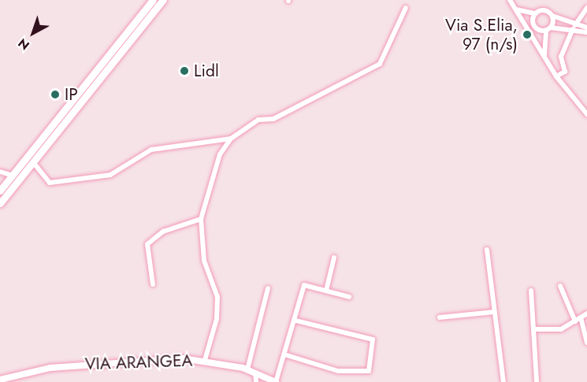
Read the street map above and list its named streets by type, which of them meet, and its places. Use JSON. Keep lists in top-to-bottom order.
{
  "streets": {
    "street": ["VIA ARANGEA"]
  },
  "places": ["Via S.Elia, 97 (n/s)", "Lidl", "IP"],
  "north": "bottom left"
}
